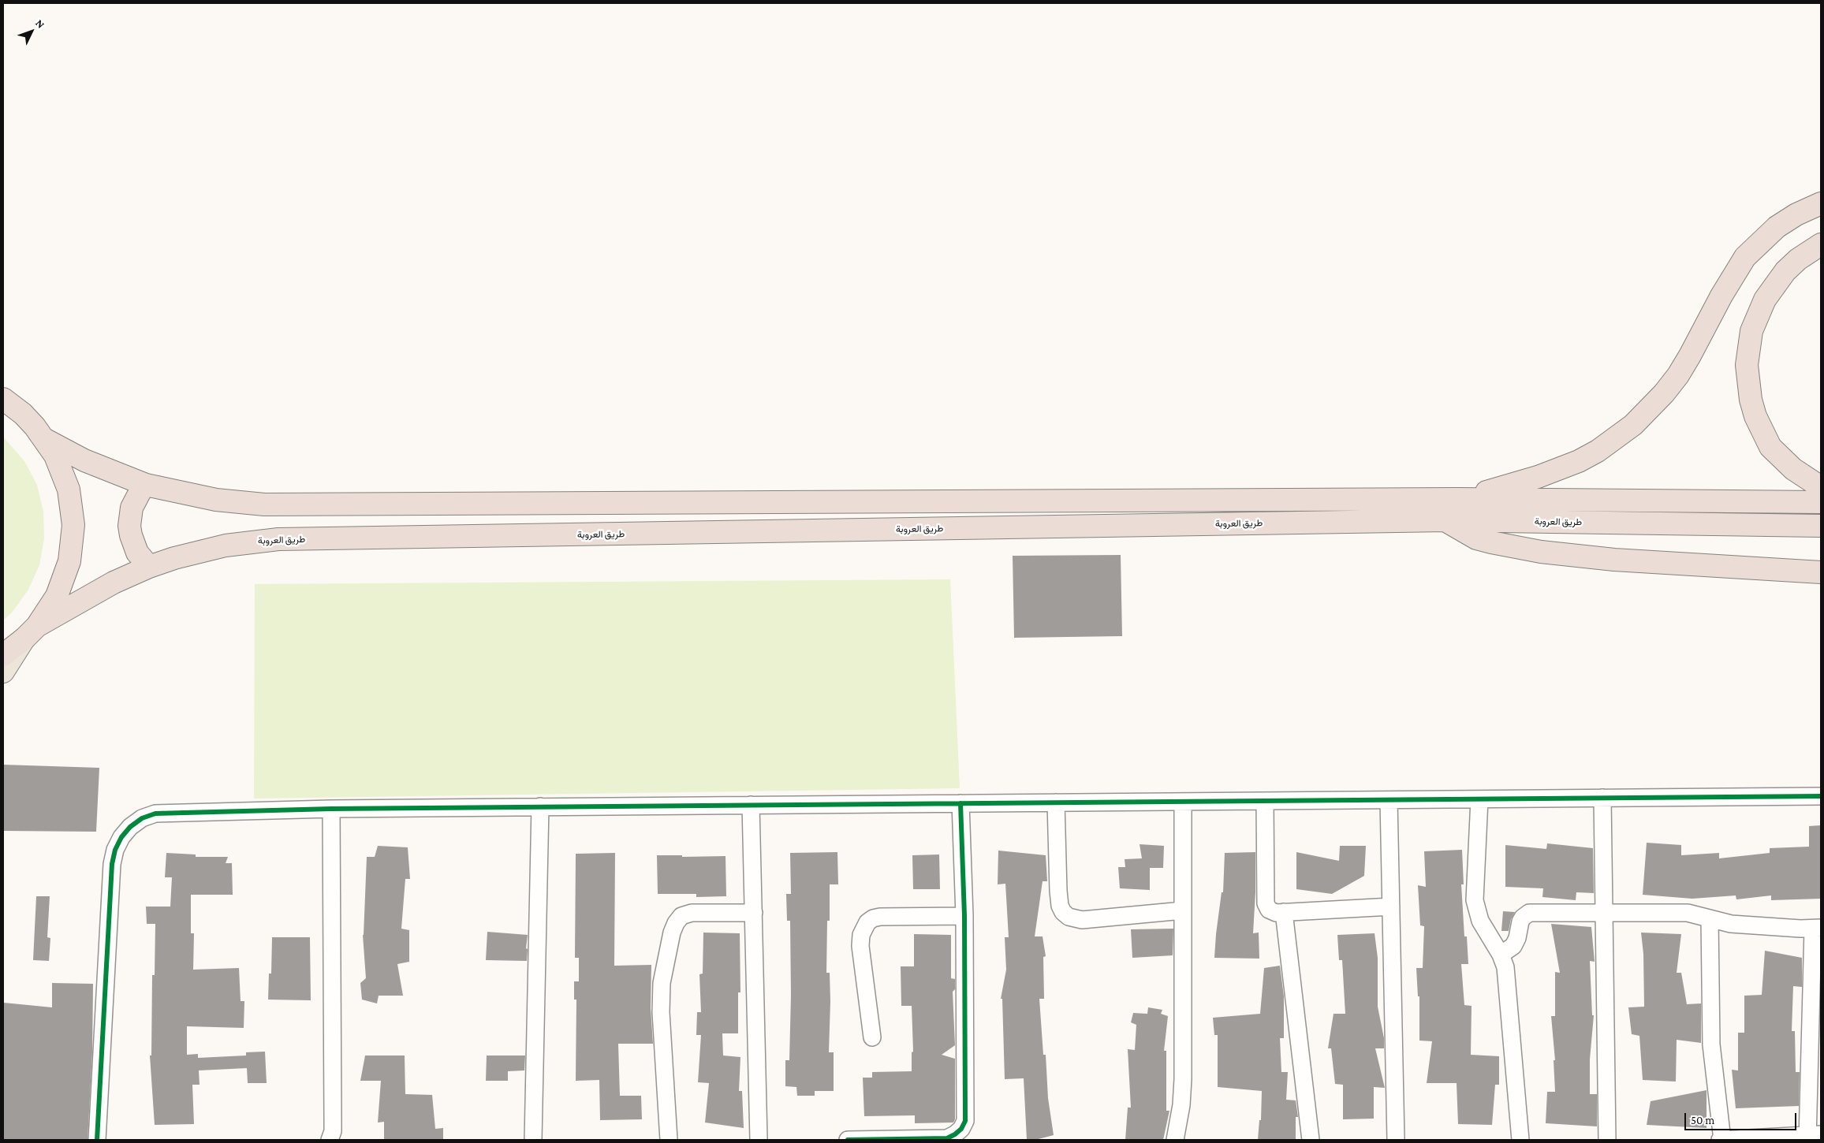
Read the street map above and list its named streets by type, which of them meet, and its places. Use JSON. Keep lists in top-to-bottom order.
{
  "streets": {
    "highway": ["طريق العروبة"]
  },
  "scale_bar": "50 m",
  "north": "top right"
}
